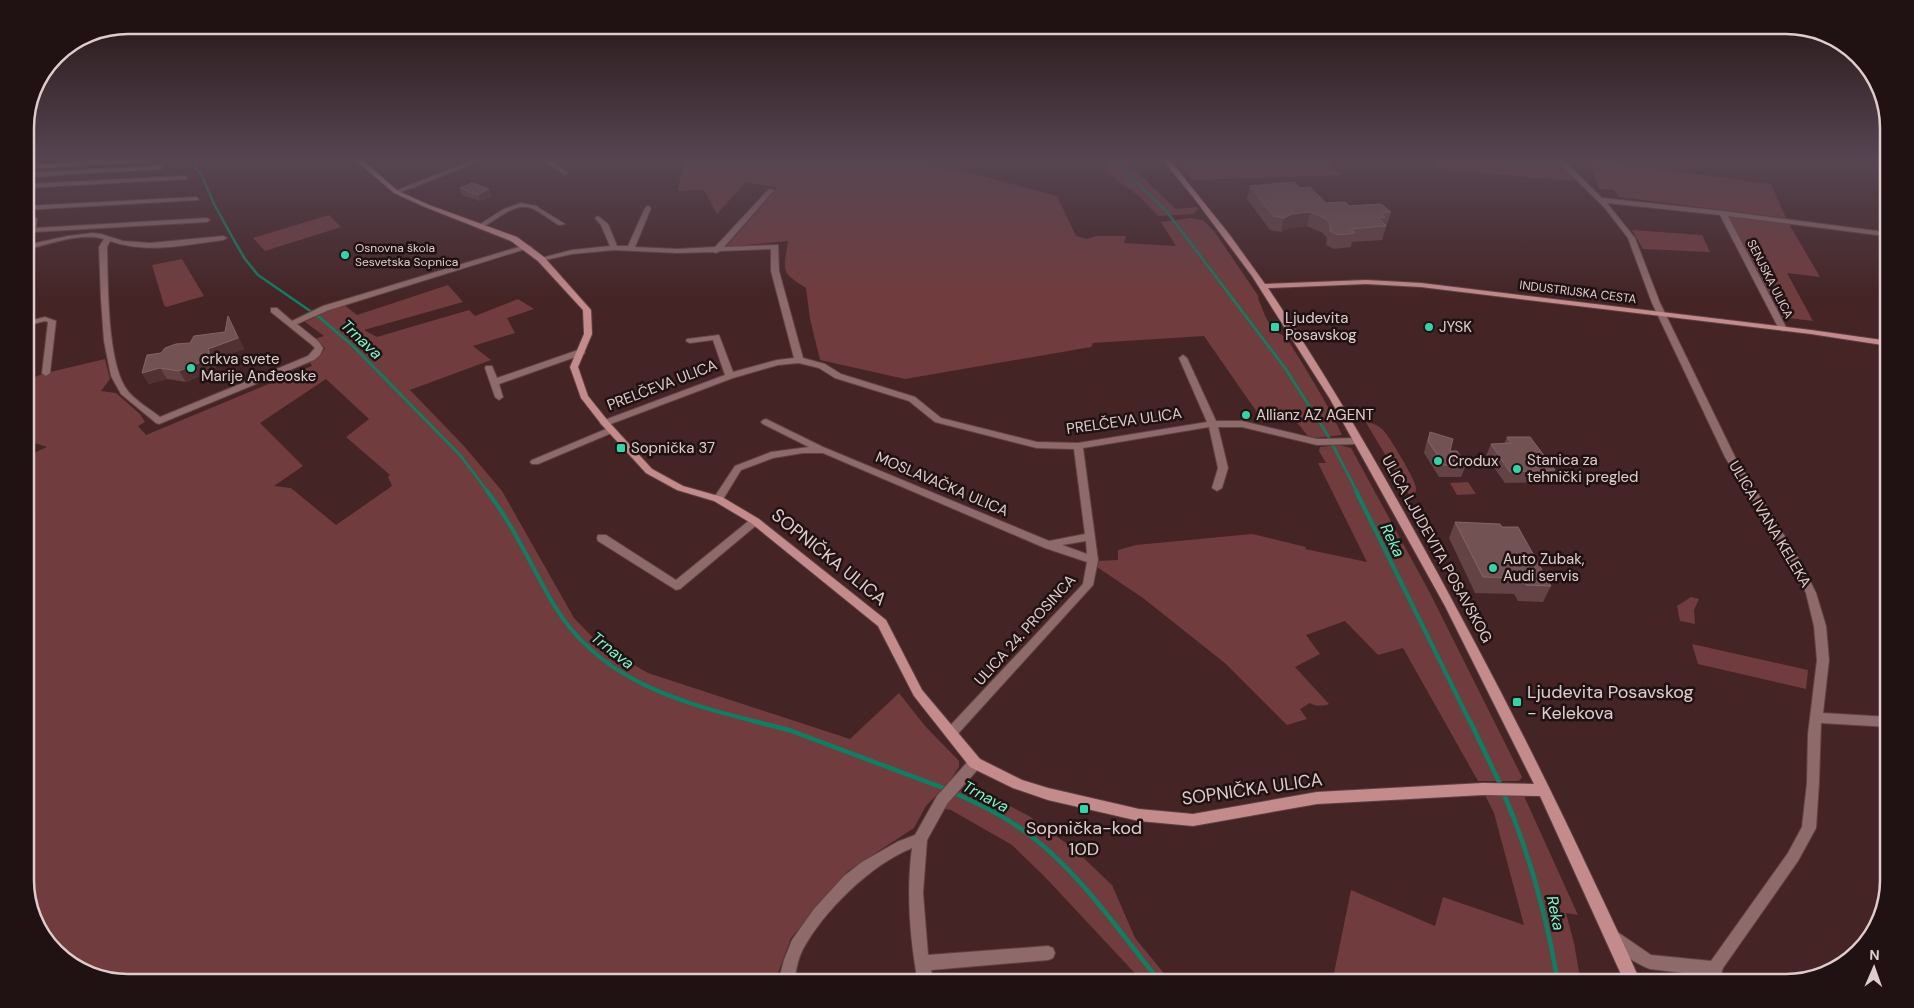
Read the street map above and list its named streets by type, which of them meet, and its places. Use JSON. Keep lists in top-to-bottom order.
{
  "streets": {
    "street": [
      "SENJSKA ULICA",
      "INDUSTRIJSKA CESTA",
      "PRELČEVA ULICA",
      "MOSLAVAČKA ULICA",
      "ULICA IVANA KELEKA",
      "ULICA LJUDEVITA POSAVSKOG",
      "SOPNIČKA ULICA",
      "ULICA 24. PROSINCA"
    ]
  },
  "crossings": [
    ["SENJSKA ULICA", "INDUSTRIJSKA CESTA"],
    ["INDUSTRIJSKA CESTA", "ULICA IVANA KELEKA"],
    ["INDUSTRIJSKA CESTA", "ULICA LJUDEVITA POSAVSKOG"],
    ["PRELČEVA ULICA", "ULICA LJUDEVITA POSAVSKOG"],
    ["PRELČEVA ULICA", "SOPNIČKA ULICA"],
    ["PRELČEVA ULICA", "ULICA 24. PROSINCA"],
    ["MOSLAVAČKA ULICA", "SOPNIČKA ULICA"],
    ["MOSLAVAČKA ULICA", "ULICA 24. PROSINCA"],
    ["ULICA LJUDEVITA POSAVSKOG", "SOPNIČKA ULICA"],
    ["SOPNIČKA ULICA", "ULICA 24. PROSINCA"]
  ],
  "water": ["Trnava", "Reka"],
  "places": {
    "other": [
      "Osnovna škola Sesvetska Sopnica",
      "JYSK",
      "crkva svete Marije Anđeoske",
      "Allianz AZ AGENT",
      "Crodux",
      "Stanica za tehnički pregled",
      "Auto Zubak, Audi servis"
    ],
    "transit": [
      "Ljudevita Posavskog",
      "Sopnička 37",
      "Ljudevita Posavskog - Kelekova",
      "Sopnička-kod 10D"
    ]
  },
  "north": "top"
}
